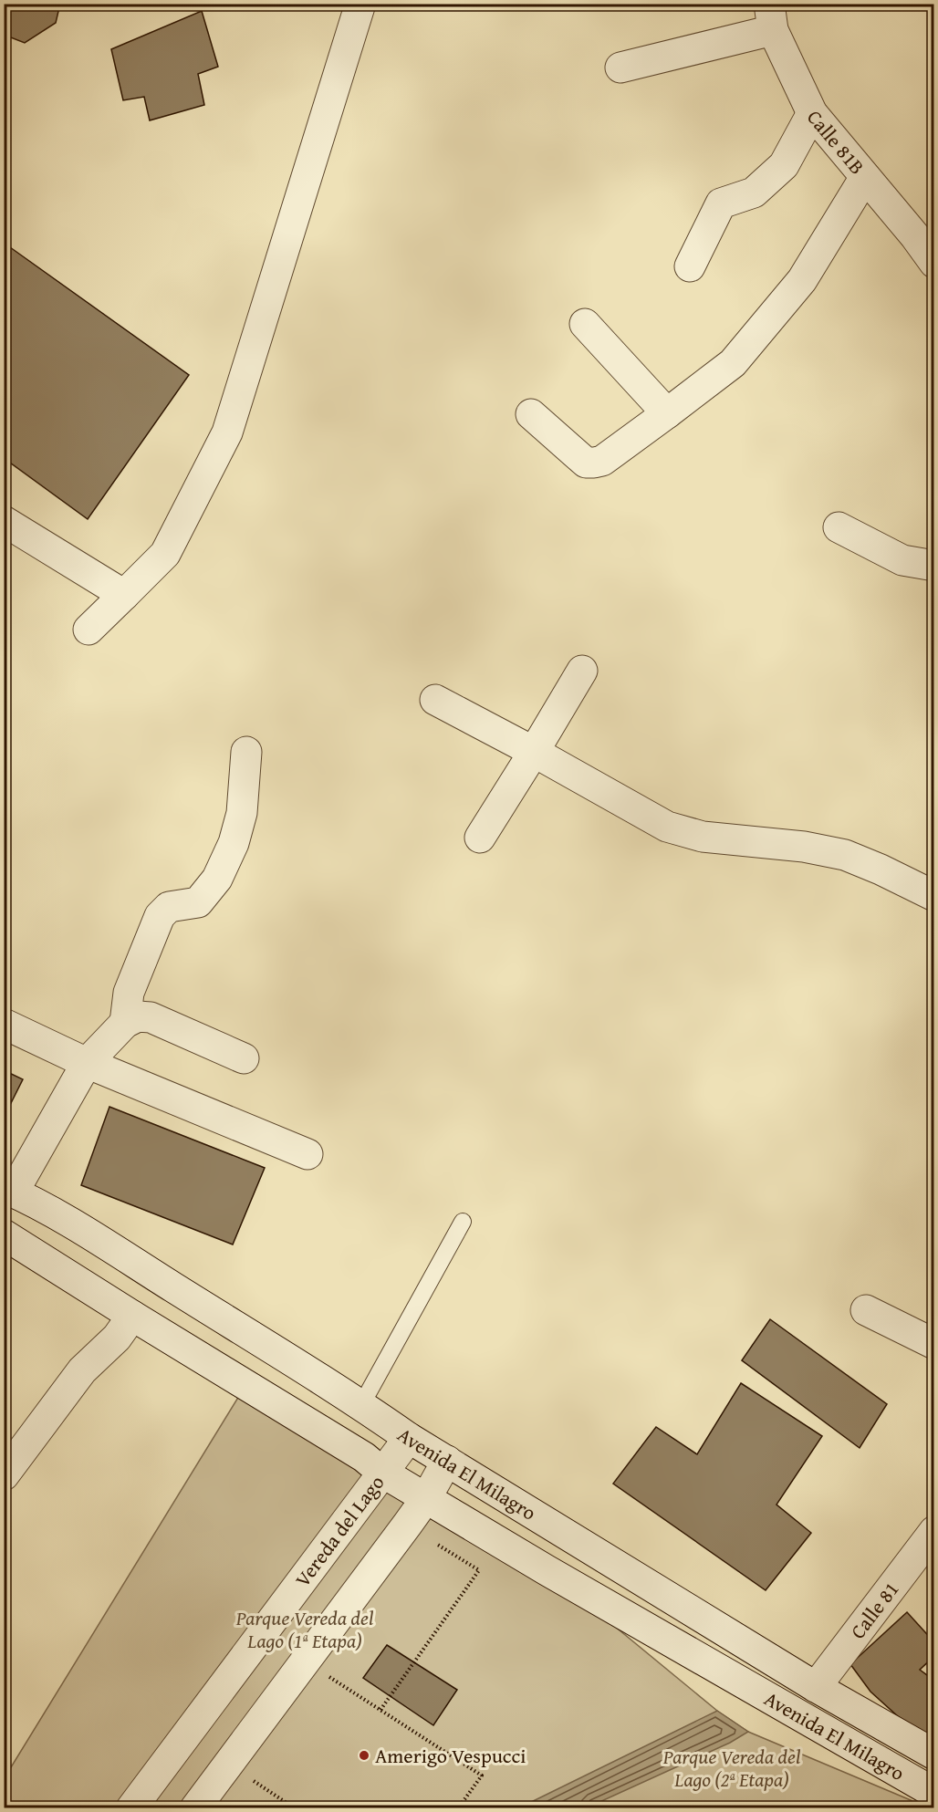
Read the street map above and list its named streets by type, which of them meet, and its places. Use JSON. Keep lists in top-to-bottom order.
{
  "streets": {
    "street": [
      "Calle 81B",
      "Avenida El Milagro",
      "Vereda del Lago",
      "Calle 81"
    ]
  },
  "crossings": [
    ["Avenida El Milagro", "Vereda del Lago"],
    ["Avenida El Milagro", "Calle 81"]
  ],
  "parks": ["Parque Vereda del Lago (1ª Etapa)", "Parque Vereda del Lago (2ª Etapa)"],
  "places": ["Amerigo Vespucci"]
}
